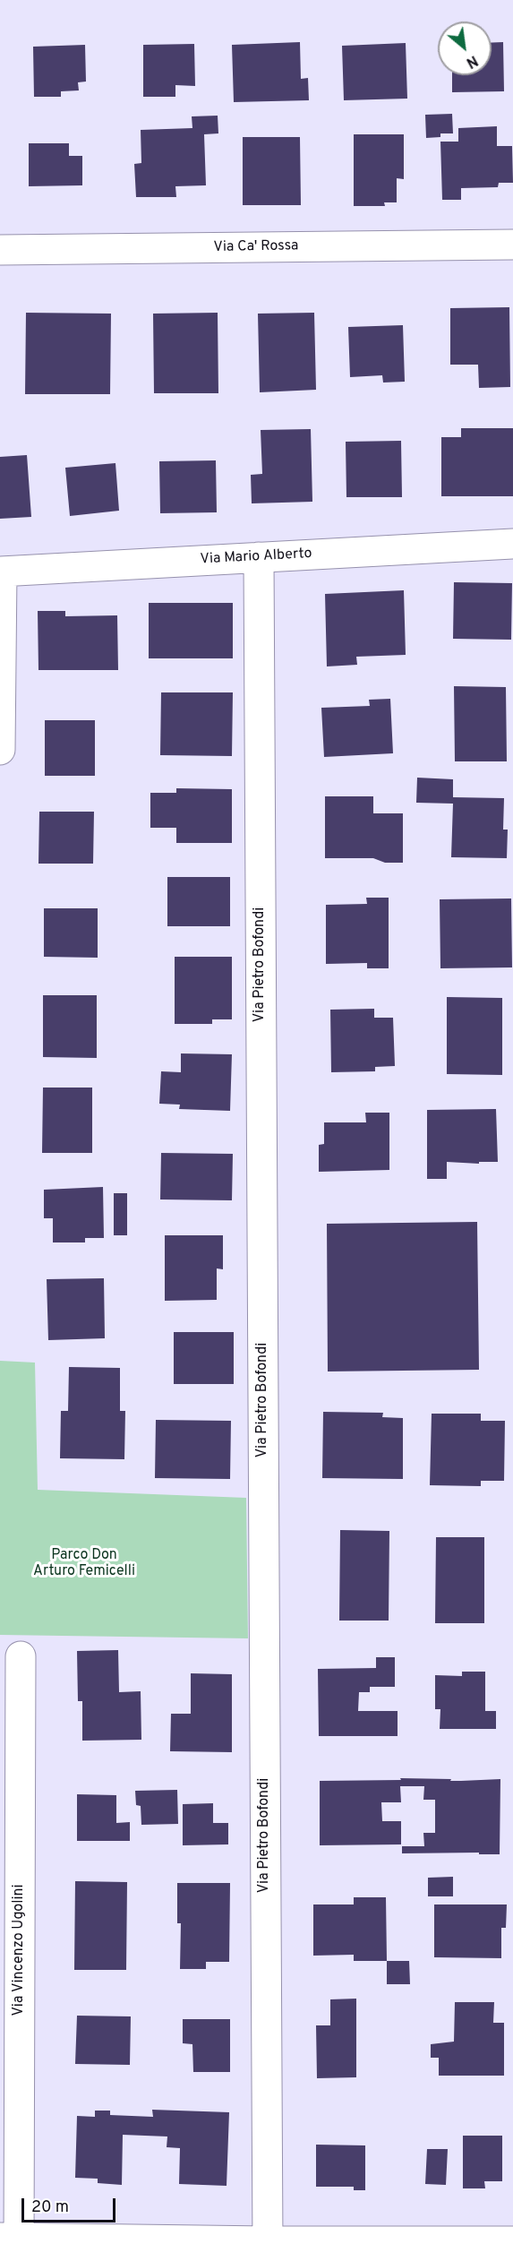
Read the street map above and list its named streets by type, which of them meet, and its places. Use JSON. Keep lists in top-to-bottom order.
{
  "streets": {
    "street": [
      "Via Ca' Rossa",
      "Via Mario Alberto",
      "Via Pietro Bofondi",
      "Via Vincenzo Ugolini"
    ]
  },
  "crossings": [
    ["Via Mario Alberto", "Via Pietro Bofondi"]
  ],
  "parks": ["Parco Don Arturo Femicelli"],
  "scale_bar": "20 m",
  "north": "bottom right"
}
